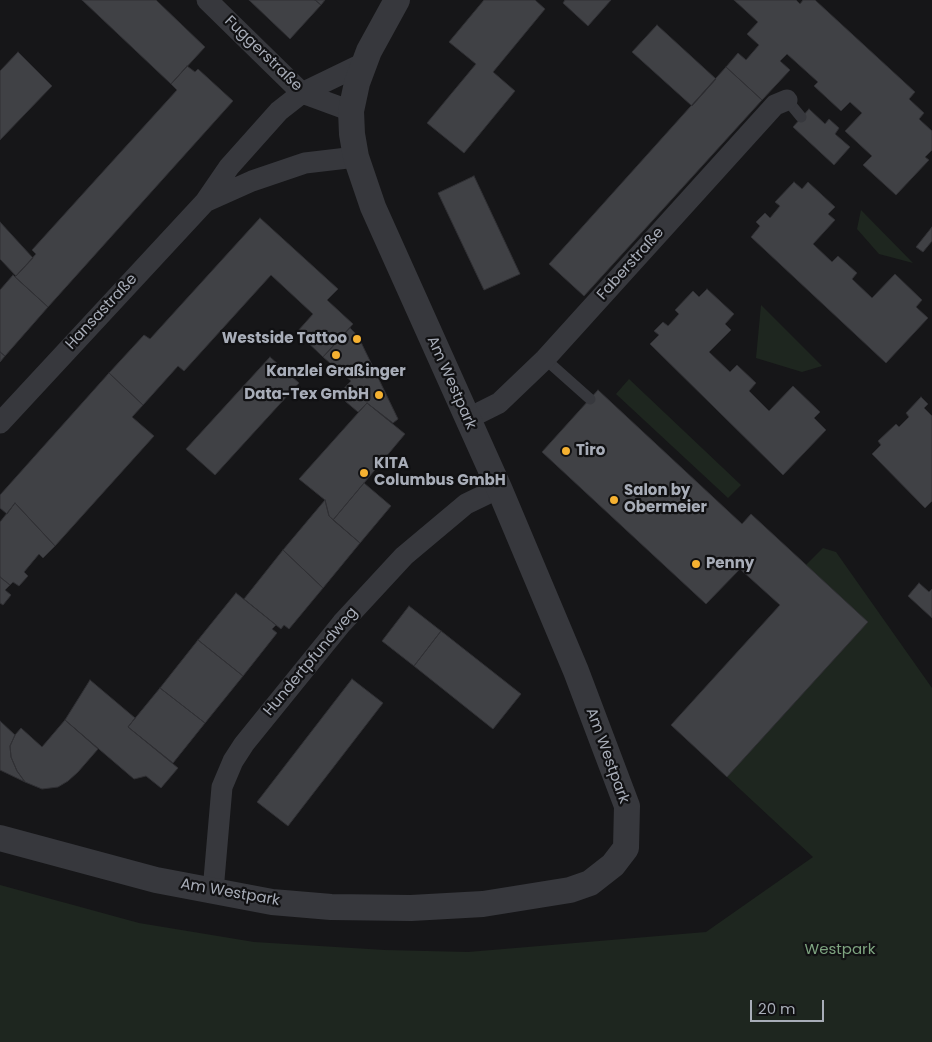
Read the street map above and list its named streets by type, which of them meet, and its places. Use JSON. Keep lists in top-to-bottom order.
{
  "streets": {
    "street": [
      "Fuggerstraße",
      "Faberstraße",
      "Hansastraße",
      "Am Westpark",
      "Hundertpfundweg"
    ]
  },
  "crossings": [
    ["Fuggerstraße", "Hansastraße"],
    ["Fuggerstraße", "Am Westpark"],
    ["Faberstraße", "Am Westpark"],
    ["Hansastraße", "Am Westpark"],
    ["Am Westpark", "Hundertpfundweg"]
  ],
  "parks": ["Westpark"],
  "places": [
    "Westside Tattoo",
    "Kanzlei Graßinger",
    "Data-Tex GmbH",
    "Tiro",
    "KITA Columbus GmbH",
    "Salon by Obermeier",
    "Penny"
  ],
  "scale_bar": "20 m"
}
